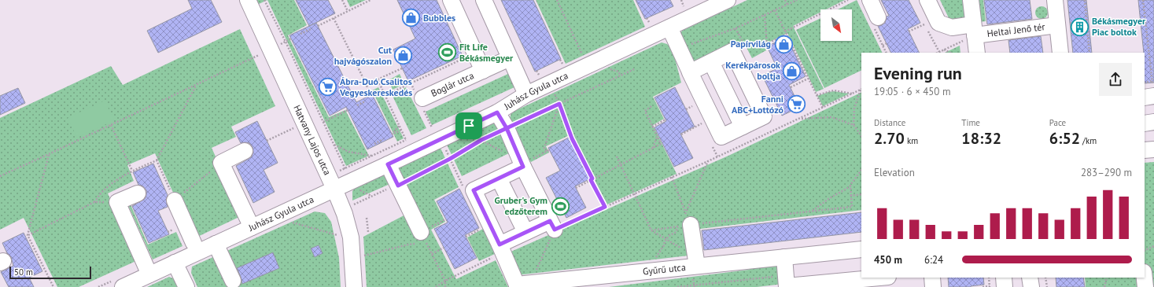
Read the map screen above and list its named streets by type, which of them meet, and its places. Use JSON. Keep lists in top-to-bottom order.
{
  "streets": {
    "street": [
      "Heltai Jenő tér",
      "Boglár utca",
      "Juhász Gyula utca",
      "Hatvany Lajos utca",
      "Gyűrű utca"
    ]
  },
  "crossings": [
    ["Juhász Gyula utca", "Hatvany Lajos utca"]
  ],
  "places": {
    "shop": [
      "Bubbles",
      "Papírvilág",
      "Cut hajvágószalon",
      "Kerékpárosok boltja"
    ],
    "building": ["Békásmegyer Piac boltok"],
    "sports": ["Fit Life Békásmegyer", "Gruber's Gym edzőterem"],
    "supermarket": ["Ábra-Duó Csalitos Vegyeskereskedés", "Fanni ABC+Lottózó"]
  },
  "scale_bar": "50 m",
  "north": "bottom right",
  "page": {
    "heading": ["Evening run", "19:05 · 6 × 450 m"],
    "stats": [
      ["Distance", "2.70 km"],
      ["Time", "18:32"],
      ["Pace", "6:52 /km"]
    ],
    "chart": ["Elevation", "283–290 m"],
    "list": [
      {
        "name": "450 m",
        "note": "6:24"
      }
    ],
    "scale": "50 m"
  }
}
